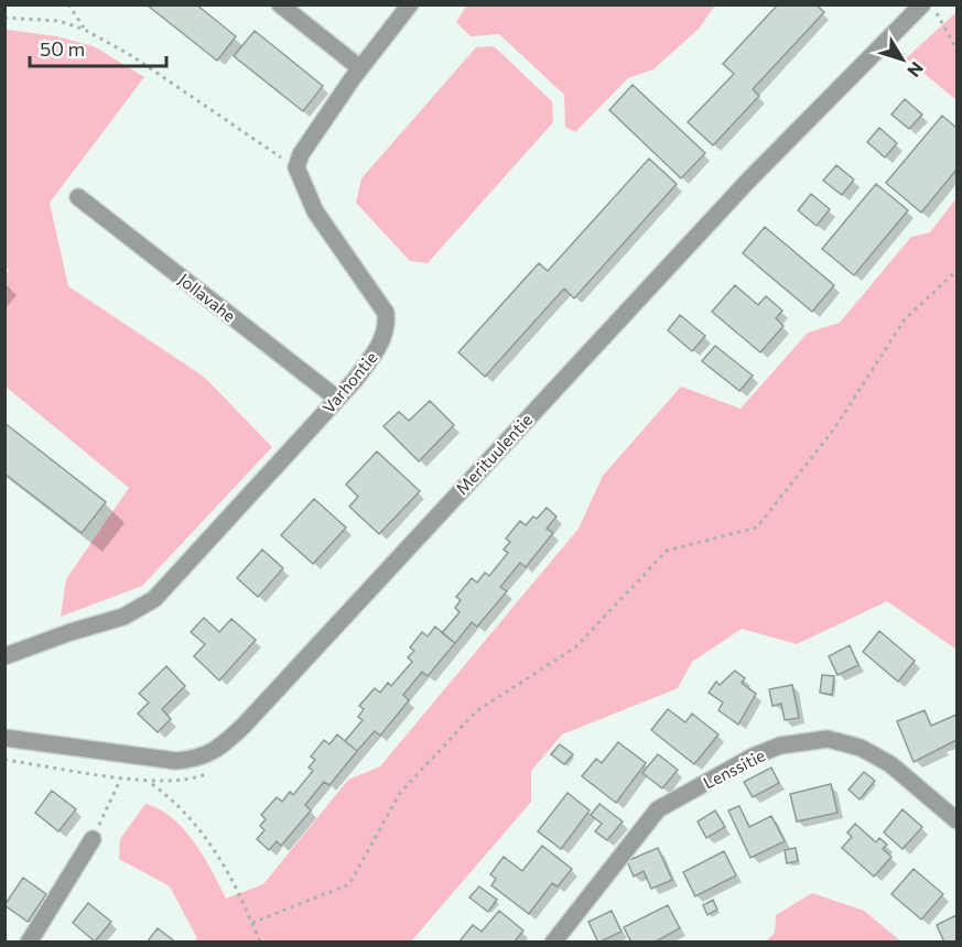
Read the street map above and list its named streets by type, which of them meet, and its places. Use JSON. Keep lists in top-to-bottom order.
{
  "streets": {
    "street": [
      "Jollavahe",
      "Varhontie",
      "Merituulentie",
      "Lenssitie"
    ]
  },
  "crossings": [
    ["Jollavahe", "Varhontie"]
  ],
  "scale_bar": "50 m",
  "north": "bottom right"
}
